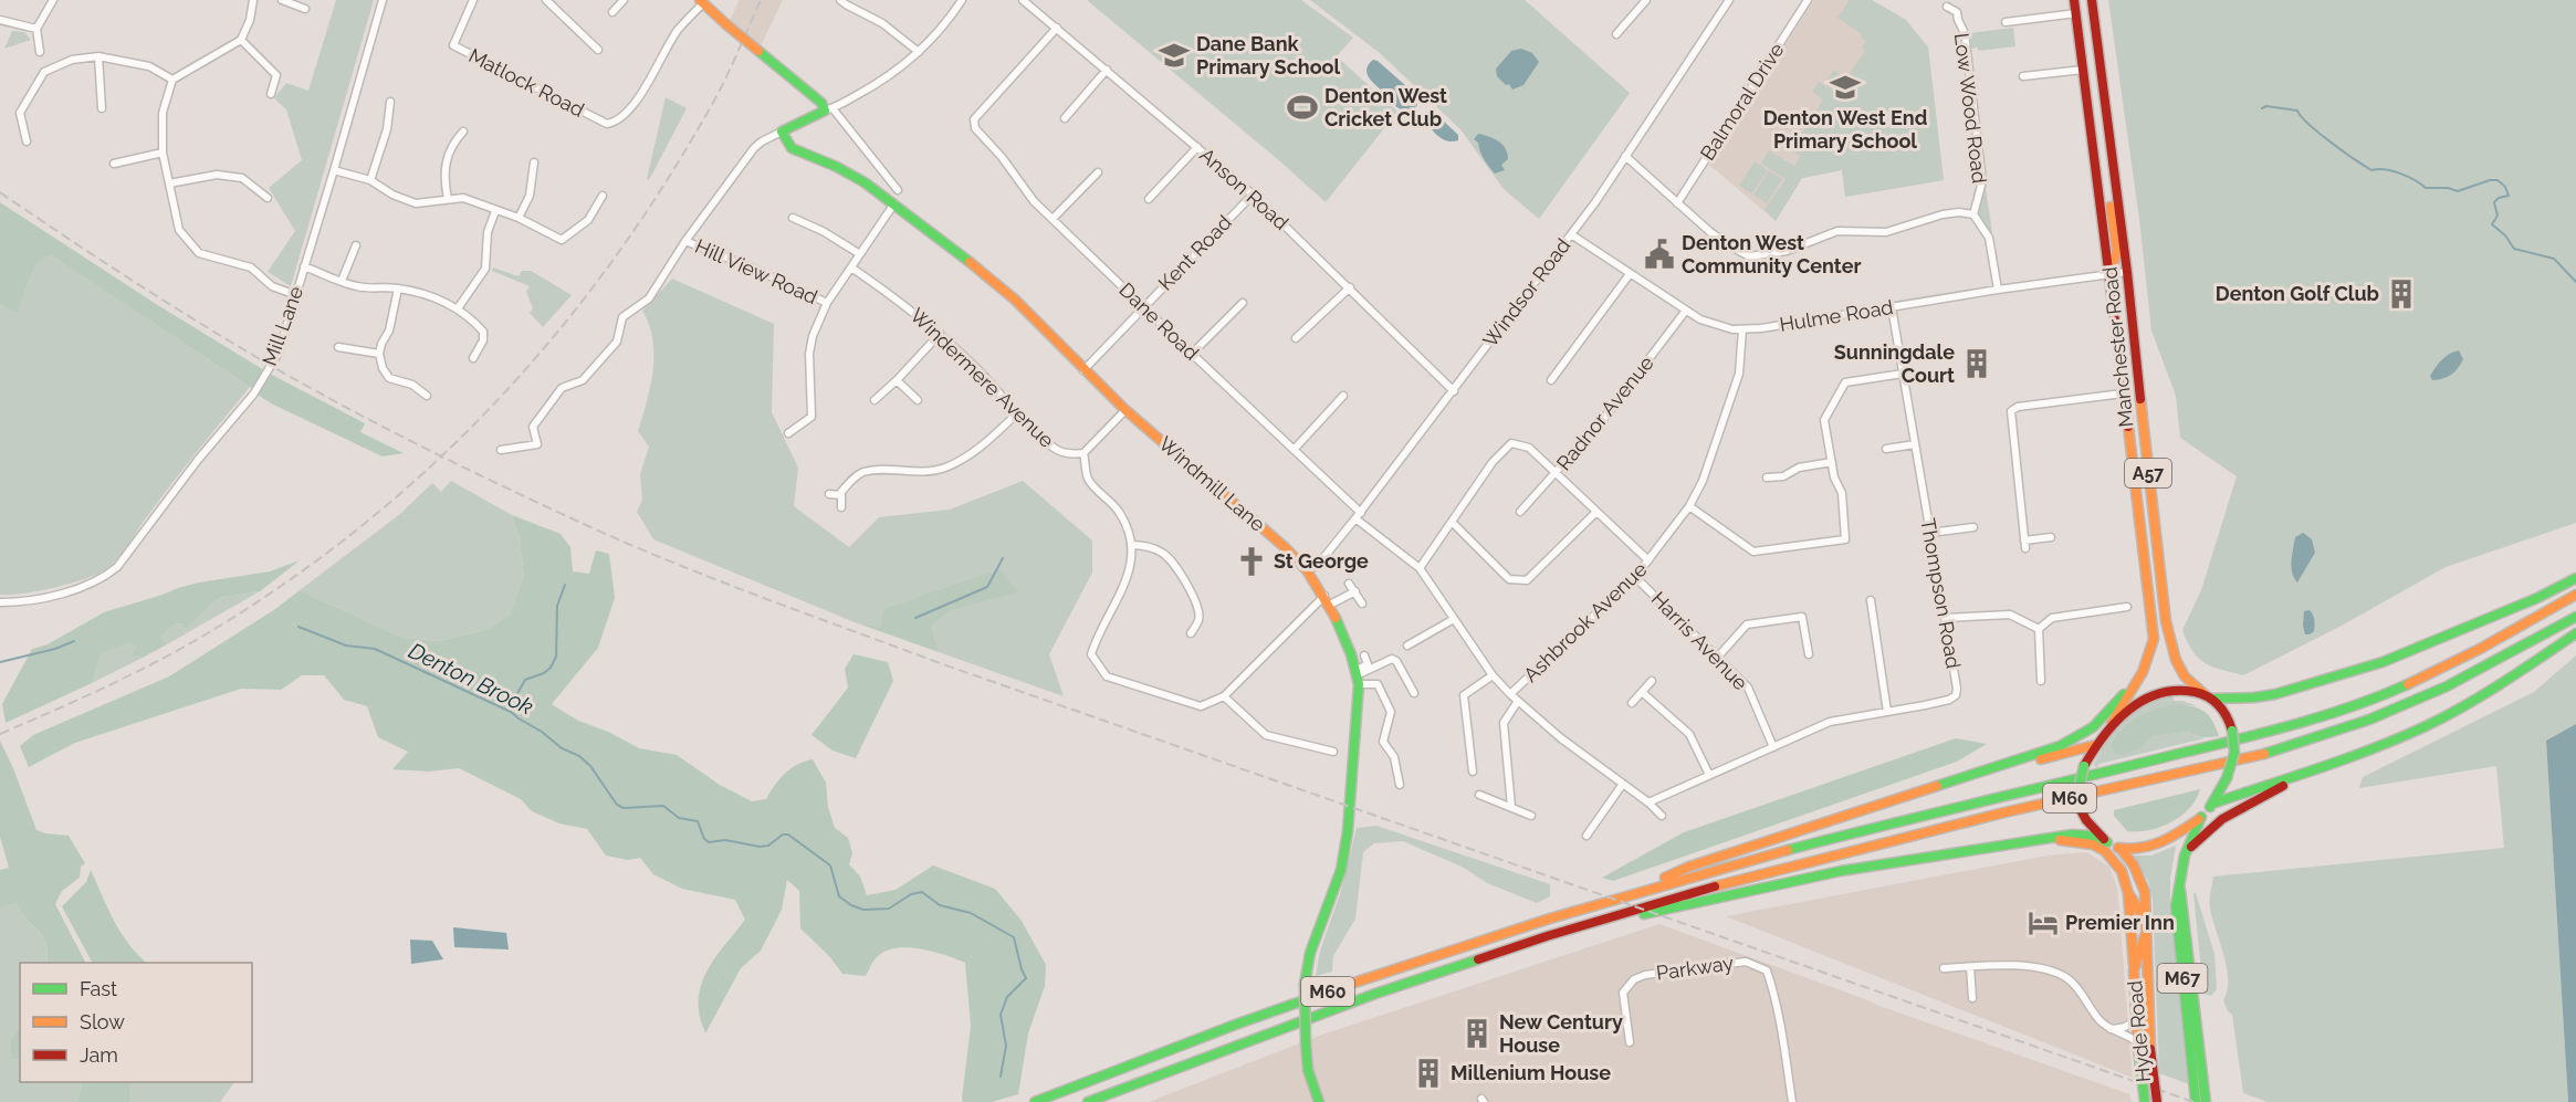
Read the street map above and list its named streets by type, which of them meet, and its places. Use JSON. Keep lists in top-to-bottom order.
{
  "streets": {
    "main road": [
      "Manchester Road",
      "A57",
      "Windmill Lane",
      "M60",
      "M67",
      "Hyde Road"
    ],
    "street": [
      "Matlock Road",
      "Balmoral Drive",
      "Low Wood Road",
      "Anson Road",
      "Kent Road",
      "Hill View Road",
      "Windsor Road",
      "Hulme Road",
      "Dane Road",
      "Mill Lane",
      "Windermere Avenue",
      "Radnor Avenue",
      "Thompson Road",
      "Ashbrook Avenue",
      "Harris Avenue",
      "Parkway"
    ]
  },
  "crossings": [
    ["Anson Road", "Kent Road"],
    ["Anson Road", "Windsor Road"],
    ["Anson Road", "Dane Road"],
    ["Kent Road", "Dane Road"],
    ["Kent Road", "Windmill Lane"],
    ["Windsor Road", "Hulme Road"],
    ["Windsor Road", "Dane Road"],
    ["Windsor Road", "Windmill Lane"],
    ["Hulme Road", "Manchester Road"],
    ["Hulme Road", "Radnor Avenue"],
    ["Hulme Road", "A57"],
    ["Hulme Road", "Thompson Road"],
    ["Hulme Road", "Ashbrook Avenue"],
    ["Dane Road", "Ashbrook Avenue"],
    ["Manchester Road", "A57"],
    ["Manchester Road", "Hyde Road"],
    ["Thompson Road", "Harris Avenue"],
    ["Ashbrook Avenue", "Harris Avenue"],
    ["M67", "Hyde Road"]
  ],
  "water": ["Denton Brook"],
  "places": {
    "school or university": ["Dane Bank Primary School", "Denton West End Primary School"],
    "sports": ["Denton West Cricket Club"],
    "public building": ["Denton West Community Center"],
    "building": [
      "Denton Golf Club",
      "Sunningdale Court",
      "New Century House",
      "Millenium House"
    ],
    "church": ["St George"],
    "hotel": ["Premier Inn"]
  },
  "legend": ["Fast", "Slow", "Jam"]
}
